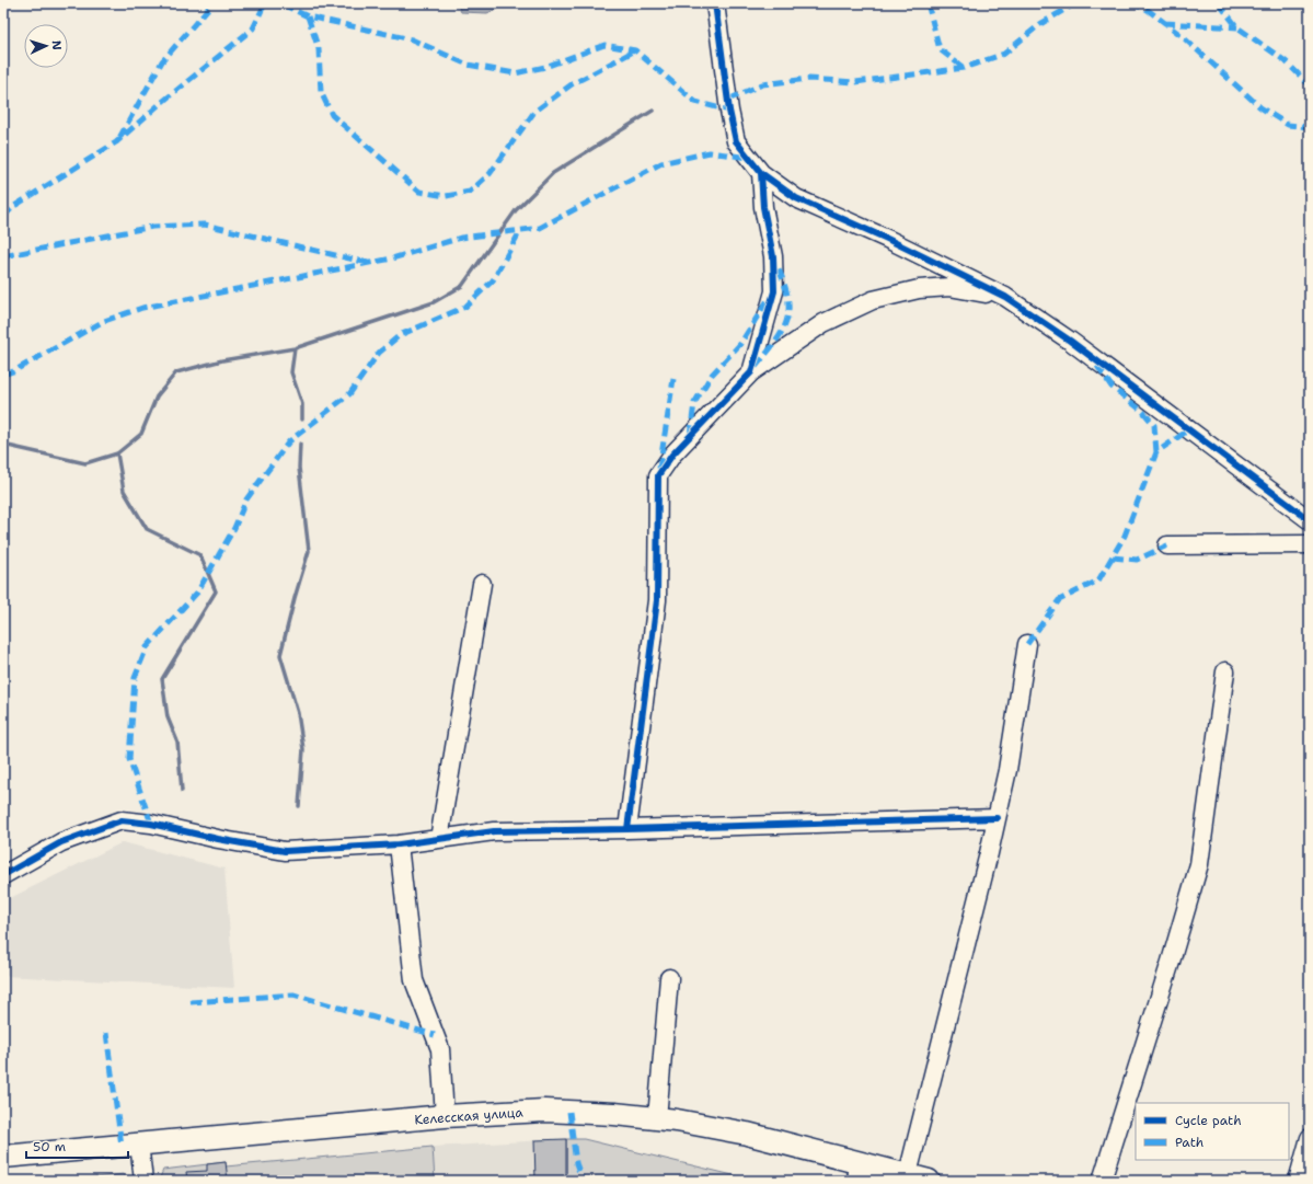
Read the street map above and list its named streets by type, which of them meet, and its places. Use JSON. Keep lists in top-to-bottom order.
{
  "streets": {
    "main road": ["Келесская улица"]
  },
  "legend": ["Cycle path", "Path"],
  "scale_bar": "50 m",
  "north": "right"
}
